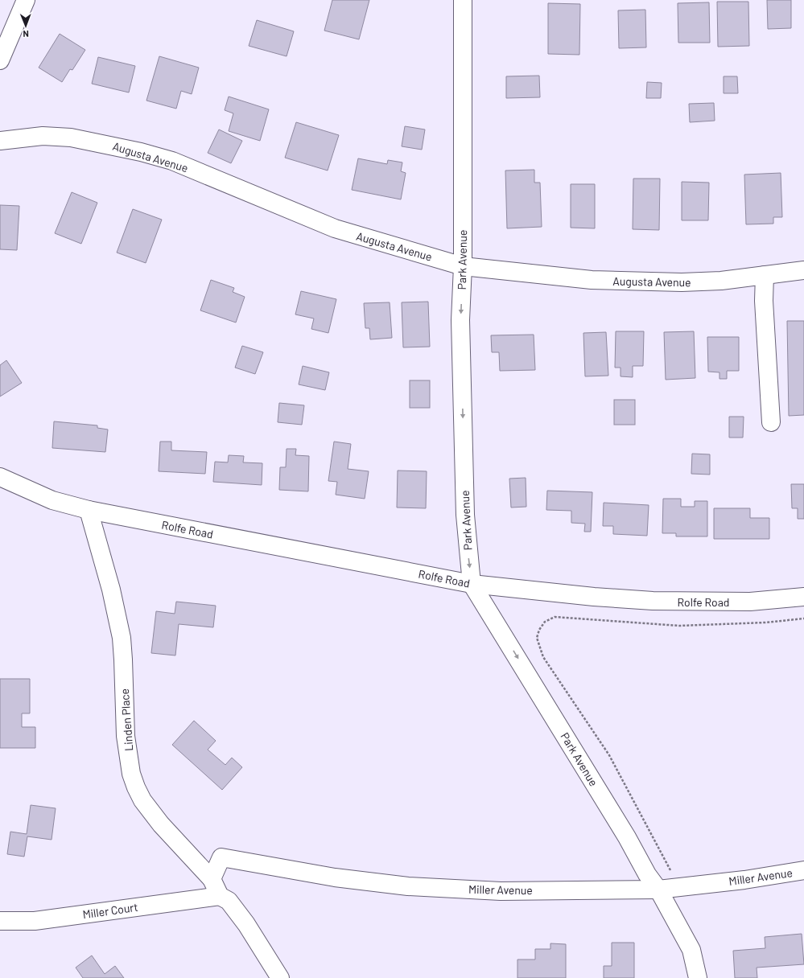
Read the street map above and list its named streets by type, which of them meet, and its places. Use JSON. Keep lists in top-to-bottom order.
{
  "streets": {
    "street": [
      "Augusta Avenue",
      "Park Avenue",
      "Rolfe Road",
      "Linden Place",
      "Miller Avenue",
      "Miller Court"
    ]
  },
  "crossings": [
    ["Augusta Avenue", "Park Avenue"],
    ["Park Avenue", "Rolfe Road"],
    ["Park Avenue", "Miller Avenue"],
    ["Rolfe Road", "Linden Place"],
    ["Linden Place", "Miller Avenue"],
    ["Linden Place", "Miller Court"]
  ],
  "one_way": ["Park Avenue"],
  "north": "bottom"
}
